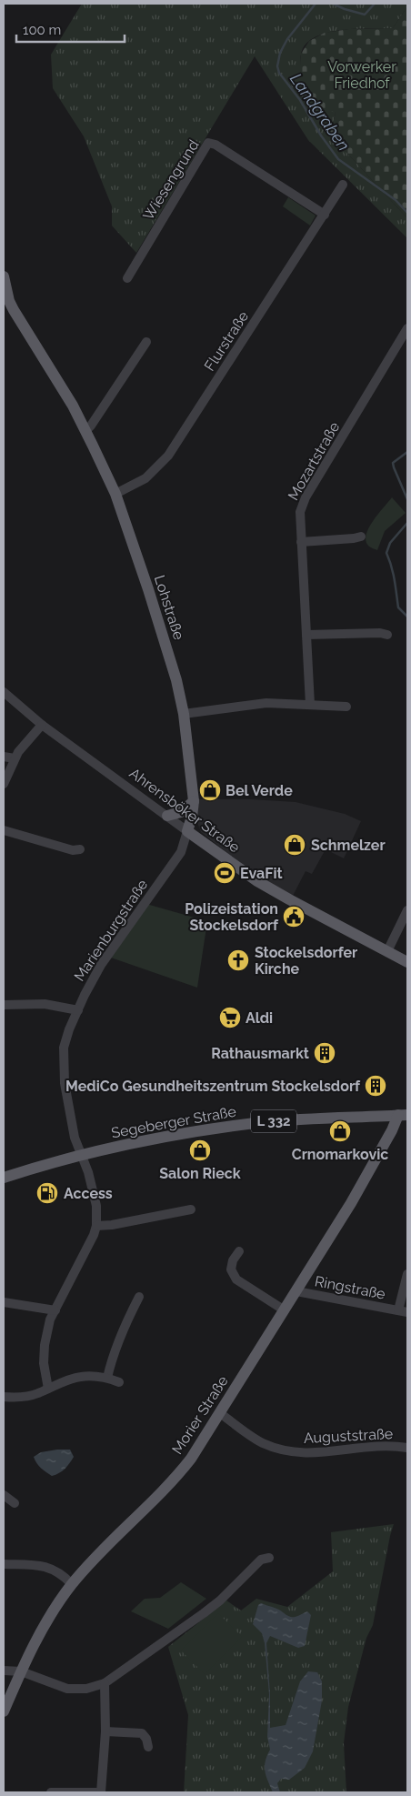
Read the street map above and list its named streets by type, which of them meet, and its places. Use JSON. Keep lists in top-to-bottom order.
{
  "streets": {
    "main road": [
      "Lohstraße",
      "Ahrensböker Straße",
      "L 332",
      "Segeberger Straße",
      "Morier Straße"
    ],
    "street": [
      "Wiesengrund",
      "Flurstraße",
      "Mozartstraße",
      "Marienburgstraße",
      "Ringstraße",
      "Auguststraße"
    ]
  },
  "crossings": [
    ["Wiesengrund", "Flurstraße"],
    ["Flurstraße", "Lohstraße"],
    ["Lohstraße", "Ahrensböker Straße"],
    ["Lohstraße", "Marienburgstraße"],
    ["Ahrensböker Straße", "Marienburgstraße"],
    ["Marienburgstraße", "Segeberger Straße"],
    ["Segeberger Straße", "Morier Straße"],
    ["Ringstraße", "Morier Straße"],
    ["Morier Straße", "Auguststraße"]
  ],
  "water": ["Landgraben"],
  "parks": ["Vorwerker Friedhof"],
  "places": {
    "shop": [
      "Bel Verde",
      "Schmelzer",
      "Crnomarkovic",
      "Salon Rieck"
    ],
    "sports": ["EvaFit"],
    "public building": ["Polizeistation Stockelsdorf"],
    "church": ["Stockelsdorfer Kirche"],
    "supermarket": ["Aldi"],
    "building": ["Rathausmarkt", "MediCo Gesundheitszentrum Stockelsdorf"],
    "fuel station": ["Access"]
  },
  "scale_bar": "100 m"
}
